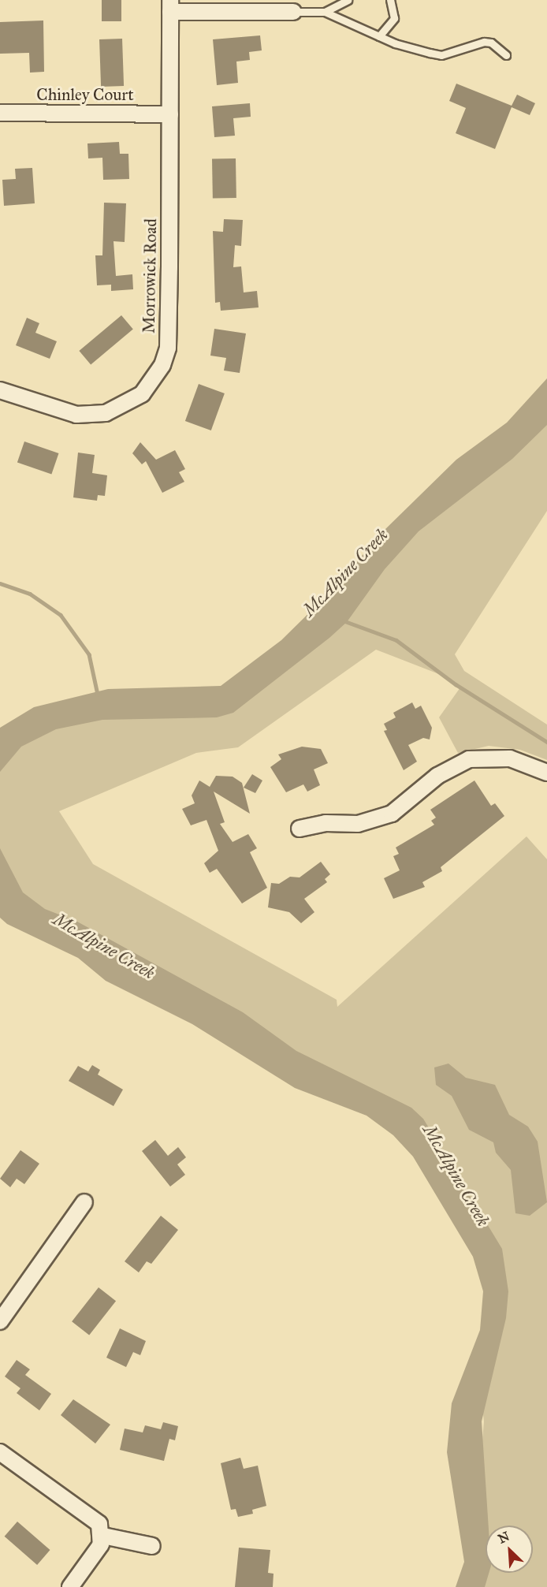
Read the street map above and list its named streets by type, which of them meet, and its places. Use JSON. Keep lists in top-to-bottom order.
{
  "streets": {
    "street": ["Chinley Court", "Morrowick Road"]
  },
  "crossings": [
    ["Chinley Court", "Morrowick Road"]
  ],
  "water": ["McAlpine Creek"],
  "north": "top left"
}
